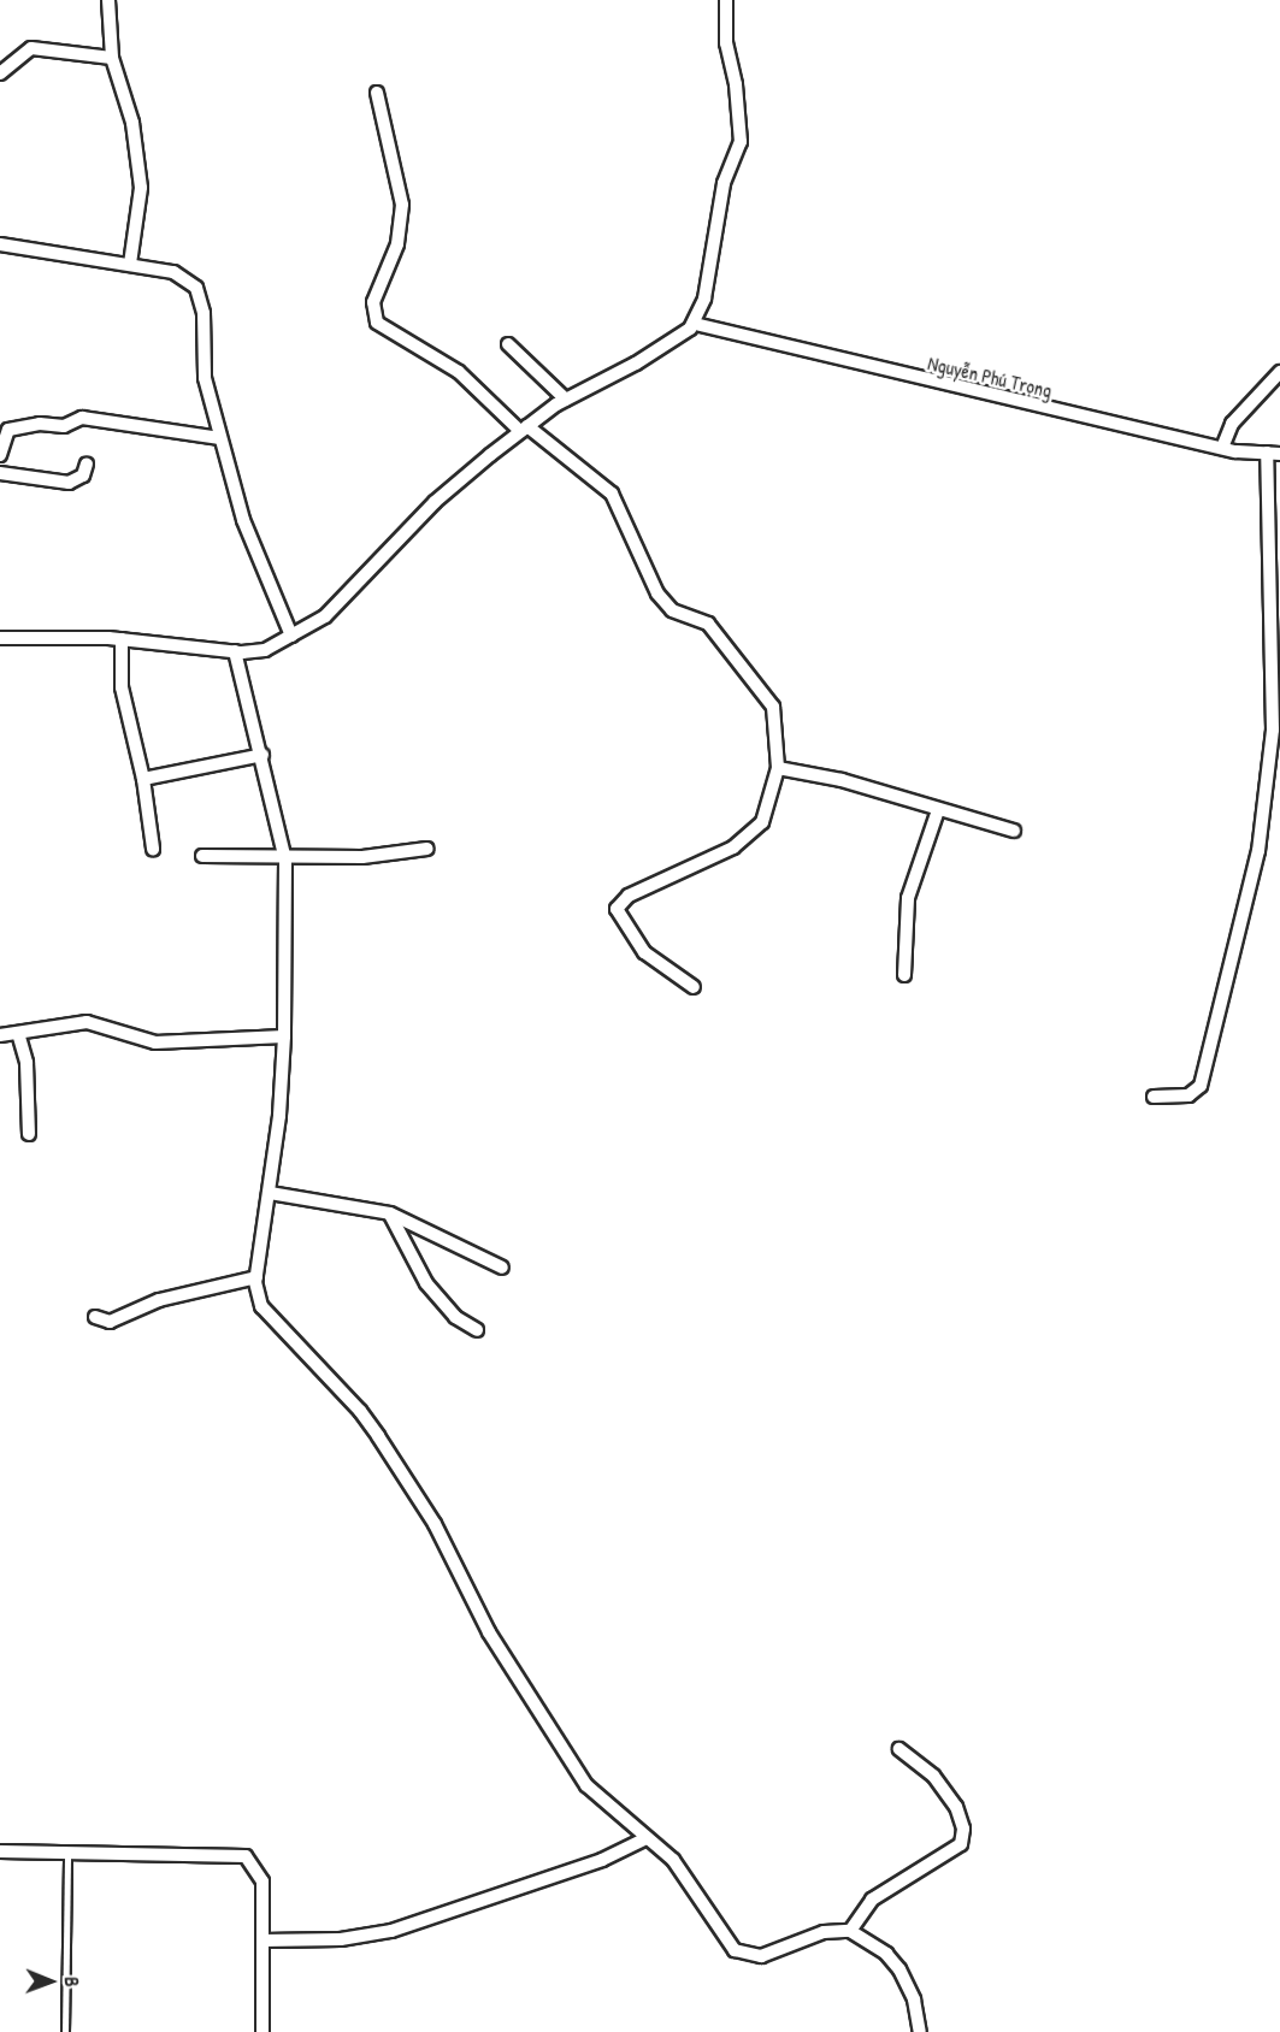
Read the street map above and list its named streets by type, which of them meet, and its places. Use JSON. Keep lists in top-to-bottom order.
{
  "streets": {
    "street": ["Nguyễn Phú Trọng"]
  },
  "north": "right"
}
